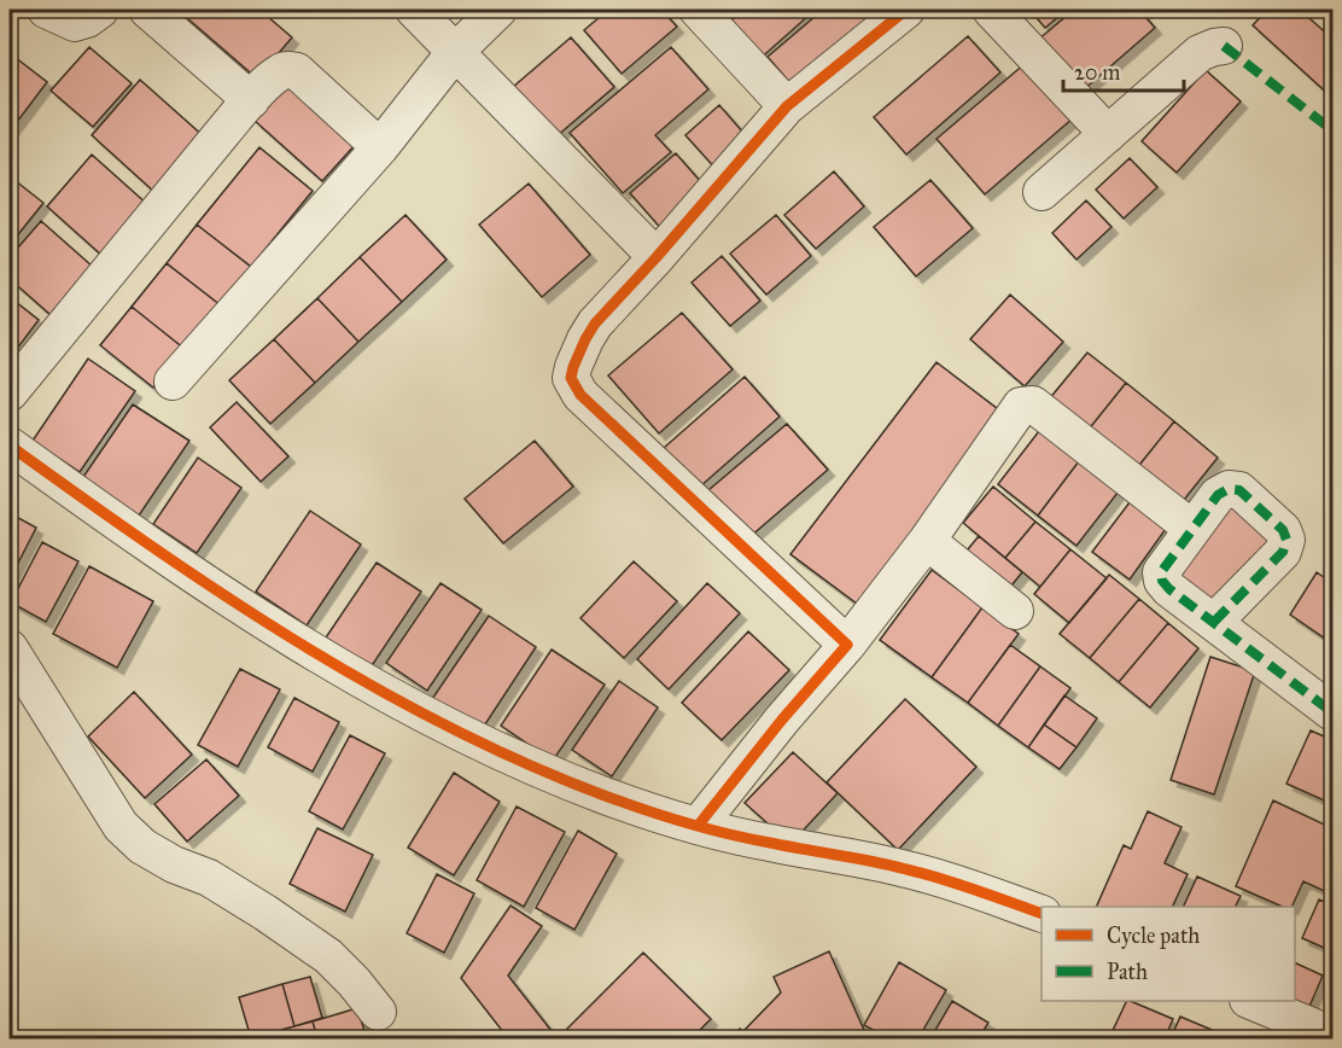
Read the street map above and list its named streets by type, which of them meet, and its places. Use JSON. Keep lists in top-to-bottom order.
{
  "legend": ["Cycle path", "Path"],
  "scale_bar": "20 m"
}
